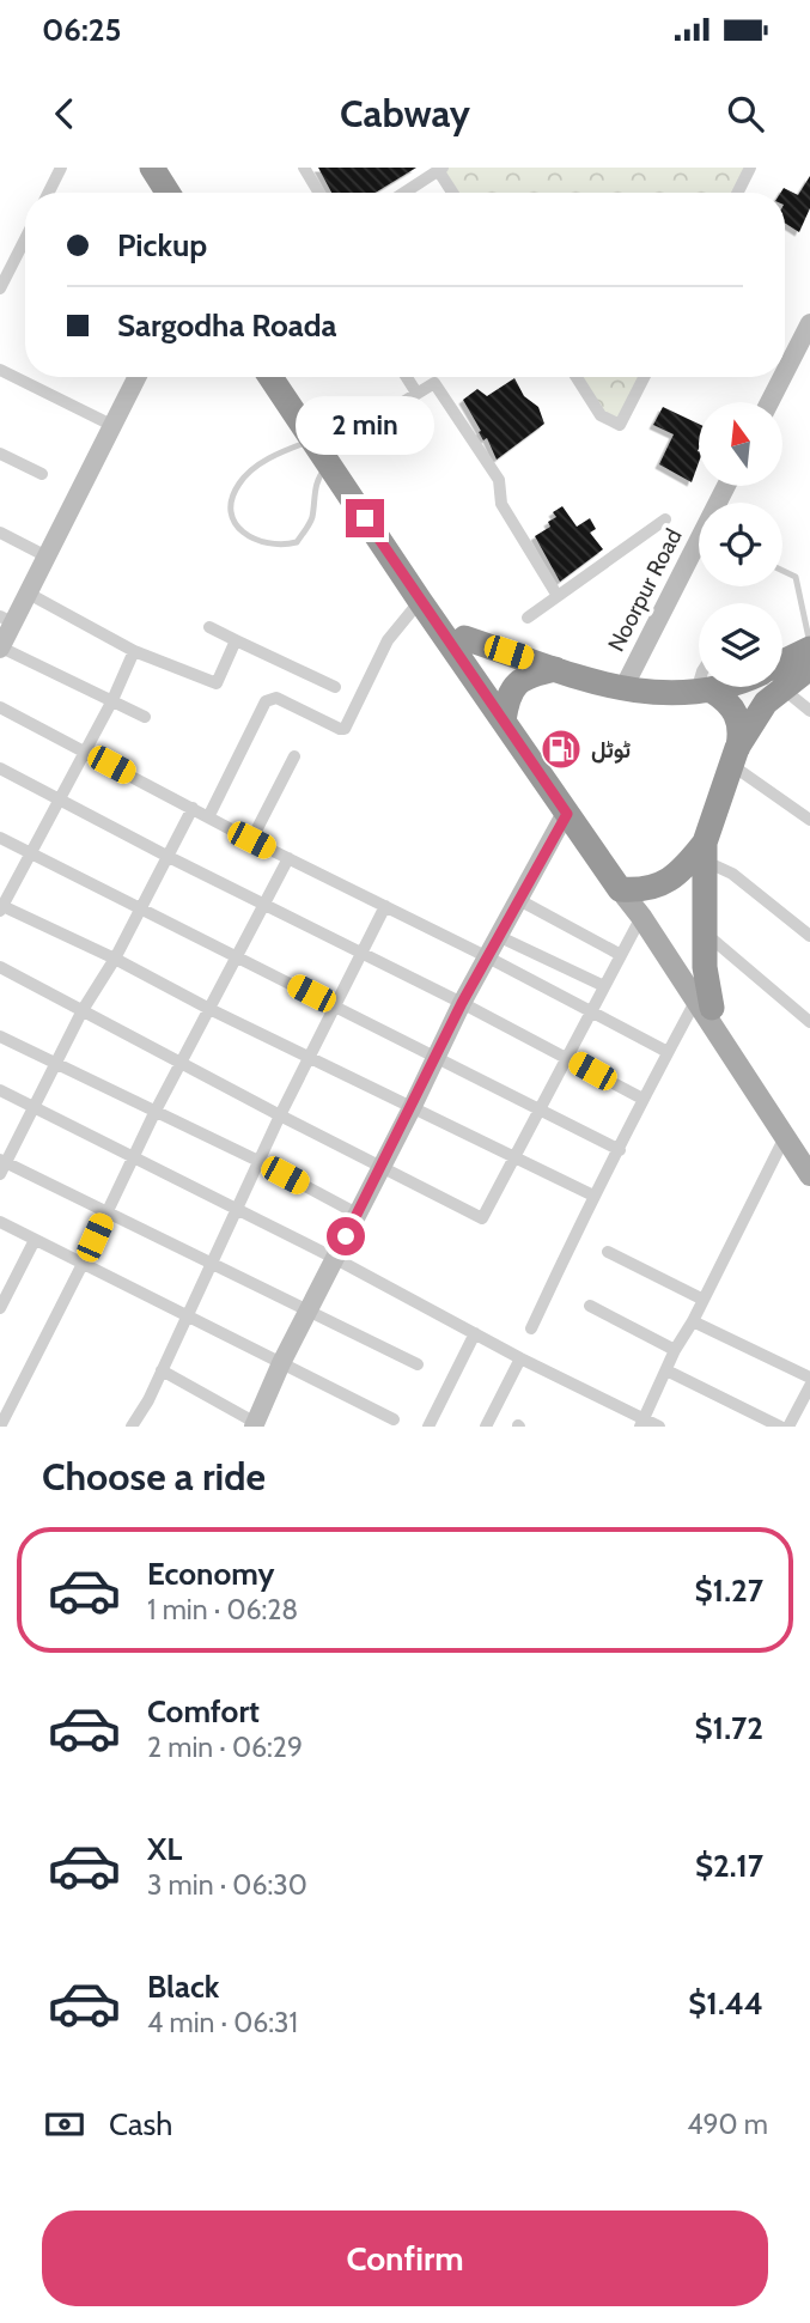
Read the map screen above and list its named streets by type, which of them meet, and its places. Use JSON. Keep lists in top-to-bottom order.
{
  "streets": {
    "street": ["Noorpur Road"]
  },
  "places": {
    "fuel station": ["ٹوٹل"]
  },
  "north": "top",
  "page": {
    "status": "06:25",
    "header": "Cabway",
    "banner": ["Pickup", "Sargodha Roada"],
    "bubble": "2 min",
    "heading": "Choose a ride",
    "list": [
      {
        "name": "Economy",
        "note": "1 min · 06:28",
        "value": "$1.27"
      },
      {
        "name": "Comfort",
        "note": "2 min · 06:29",
        "value": "$1.72"
      },
      {
        "name": "XL",
        "note": "3 min · 06:30",
        "value": "$2.17"
      },
      {
        "name": "Black",
        "note": "4 min · 06:31",
        "value": "$1.44"
      }
    ],
    "pay": ["Cash", "490 m"],
    "buttons": "Confirm"
  }
}
